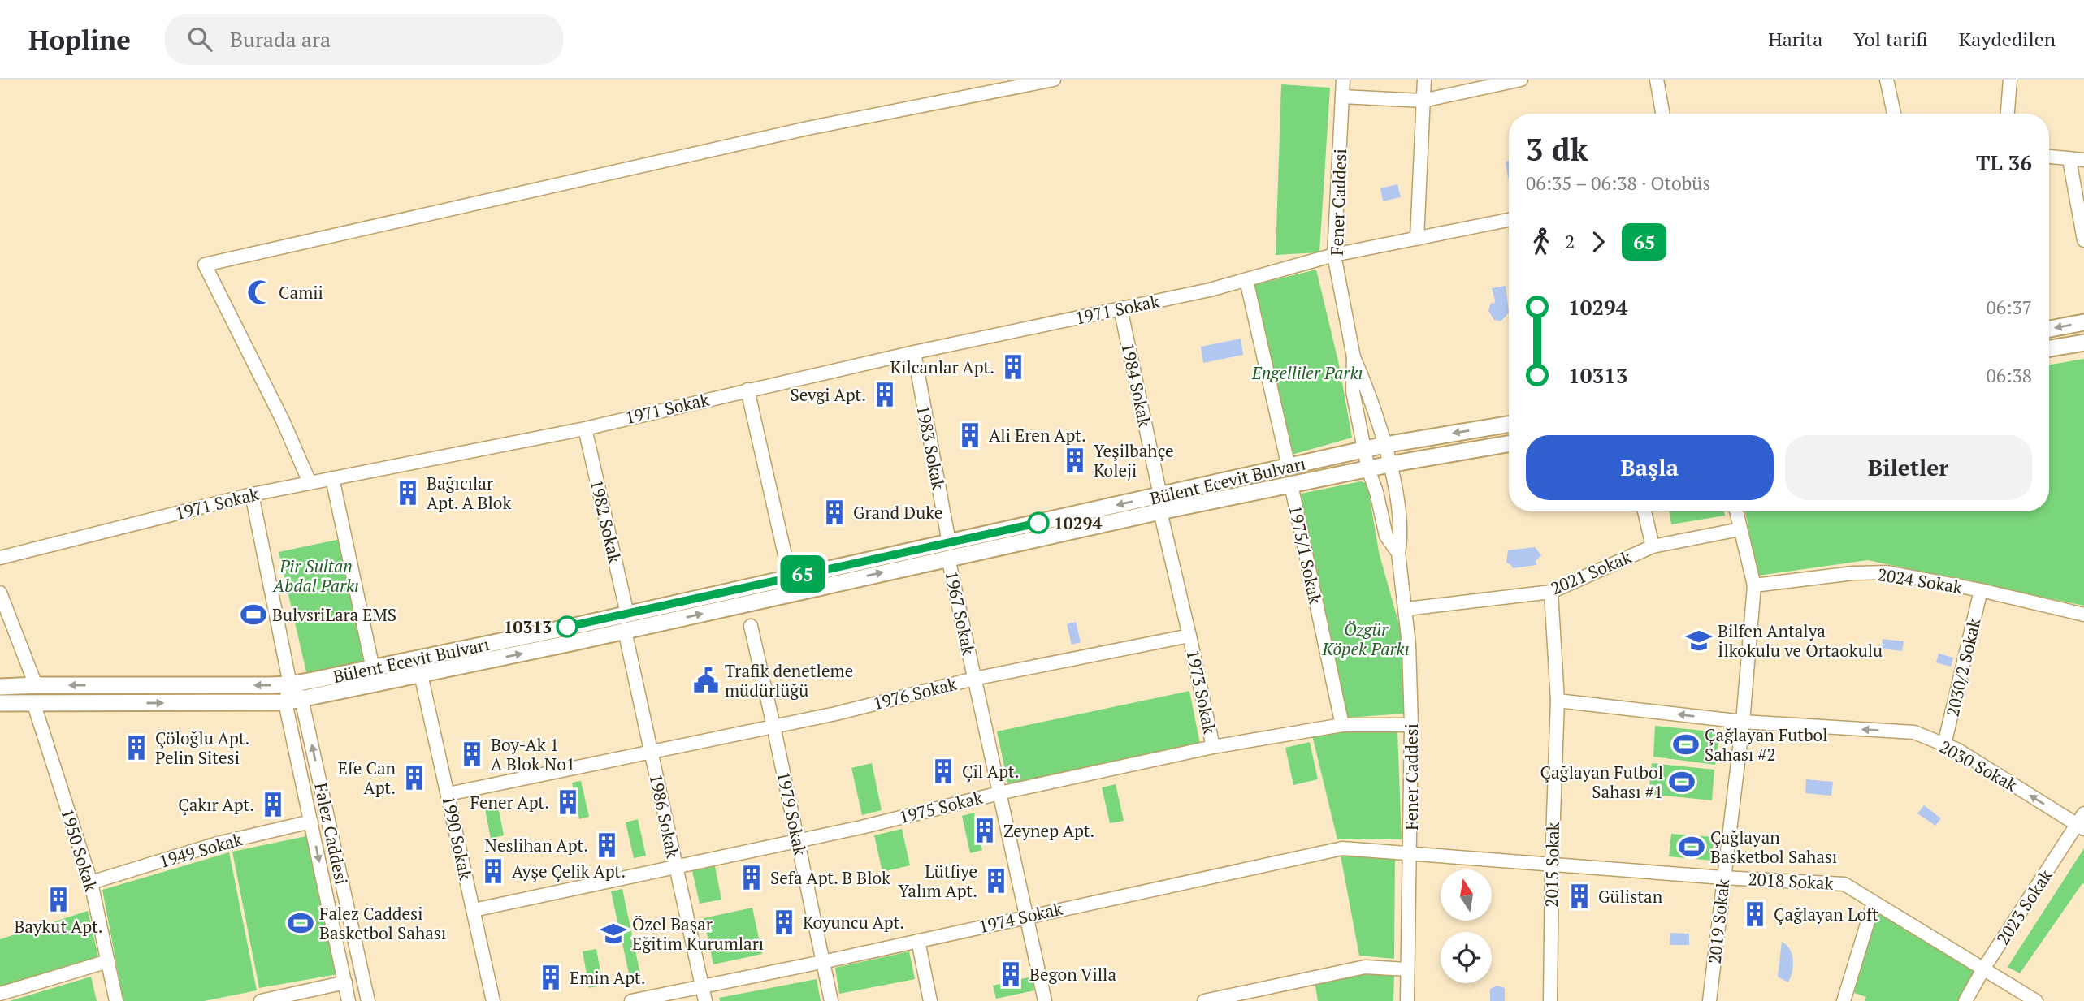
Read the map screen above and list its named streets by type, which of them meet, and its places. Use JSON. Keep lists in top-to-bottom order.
{
  "streets": {
    "main road": ["Bülent Ecevit Bulvarı"],
    "street": [
      "Fener Caddesi",
      "1971 Sokak",
      "1984 Sokak",
      "1983 Sokak",
      "1982 Sokak",
      "1975/1 Sokak",
      "2021 Sokak",
      "2024 Sokak",
      "1967 Sokak",
      "2030/2 Sokak",
      "1973 Sokak",
      "1976 Sokak",
      "2030 Sokak",
      "1975 Sokak",
      "1979 Sokak",
      "1986 Sokak",
      "Falez Caddesi",
      "1990 Sokak",
      "1950 Sokak",
      "1949 Sokak",
      "2015 Sokak",
      "2018 Sokak",
      "2023 Sokak",
      "1974 Sokak",
      "2019 Sokak"
    ]
  },
  "crossings": [
    ["Fener Caddesi", "1971 Sokak"],
    ["Fener Caddesi", "Bülent Ecevit Bulvarı"],
    ["Fener Caddesi", "2021 Sokak"],
    ["Fener Caddesi", "1975 Sokak"],
    ["Fener Caddesi", "2018 Sokak"],
    ["Fener Caddesi", "1974 Sokak"],
    ["1971 Sokak", "1984 Sokak"],
    ["1971 Sokak", "1983 Sokak"],
    ["1971 Sokak", "1982 Sokak"],
    ["1984 Sokak", "Bülent Ecevit Bulvarı"],
    ["1983 Sokak", "Bülent Ecevit Bulvarı"],
    ["1983 Sokak", "1967 Sokak"],
    ["Bülent Ecevit Bulvarı", "1982 Sokak"],
    ["Bülent Ecevit Bulvarı", "1975/1 Sokak"],
    ["Bülent Ecevit Bulvarı", "1967 Sokak"],
    ["Bülent Ecevit Bulvarı", "1986 Sokak"],
    ["Bülent Ecevit Bulvarı", "Falez Caddesi"],
    ["Bülent Ecevit Bulvarı", "1990 Sokak"],
    ["Bülent Ecevit Bulvarı", "1950 Sokak"],
    ["1975/1 Sokak", "1975 Sokak"],
    ["2021 Sokak", "2015 Sokak"],
    ["2021 Sokak", "2019 Sokak"],
    ["2024 Sokak", "2030/2 Sokak"],
    ["2024 Sokak", "2019 Sokak"],
    ["1967 Sokak", "1976 Sokak"],
    ["1967 Sokak", "1975 Sokak"],
    ["1967 Sokak", "1974 Sokak"],
    ["2030/2 Sokak", "2030 Sokak"],
    ["1973 Sokak", "1976 Sokak"],
    ["1973 Sokak", "1975 Sokak"],
    ["1976 Sokak", "1979 Sokak"],
    ["1976 Sokak", "1986 Sokak"],
    ["1976 Sokak", "1990 Sokak"],
    ["2030 Sokak", "2015 Sokak"],
    ["2030 Sokak", "2023 Sokak"],
    ["2030 Sokak", "2019 Sokak"],
    ["1975 Sokak", "1979 Sokak"],
    ["1975 Sokak", "1986 Sokak"],
    ["1975 Sokak", "1990 Sokak"],
    ["1979 Sokak", "1974 Sokak"],
    ["1986 Sokak", "1974 Sokak"],
    ["Falez Caddesi", "1949 Sokak"],
    ["1950 Sokak", "1949 Sokak"],
    ["2015 Sokak", "2018 Sokak"],
    ["2018 Sokak", "2023 Sokak"],
    ["2018 Sokak", "1974 Sokak"],
    ["2018 Sokak", "2019 Sokak"]
  ],
  "one_way": ["2030 Sokak"],
  "parks": ["Engelliler Parkı", "Pir Sultan Abdal Parkı", "Özgür Köpek Parkı"],
  "places": {
    "mosque": ["Camii"],
    "building": [
      "Kılcanlar Apt.",
      "Sevgi Apt.",
      "Ali Eren Apt.",
      "Yeşilbahçe Koleji",
      "Bağıcılar Apt. A Blok",
      "Grand Duke",
      "Çöloğlu Apt. Pelin Sitesi",
      "Boy-Ak 1 A Blok No1",
      "Çil Apt.",
      "Efe Can Apt.",
      "Fener Apt.",
      "Çakır Apt.",
      "Zeynep Apt.",
      "Neslihan Apt.",
      "Ayşe Çelik Apt.",
      "Sefa Apt. B Blok",
      "Lütfiye Yalım Apt.",
      "Gülistan",
      "Baykut Apt.",
      "Çağlayan Loft",
      "Koyuncu Apt.",
      "Begon Villa",
      "Emin Apt."
    ],
    "other": ["10294", "10313"],
    "sports": [
      "BulvsriLara EMS",
      "Çağlayan Futbol Sahası #2",
      "Çağlayan Futbol Sahası #1",
      "Çağlayan Basketbol Sahası",
      "Falez Caddesi Basketbol Sahası"
    ],
    "school or university": ["Bilfen Antalya İlkokulu ve Ortaokulu", "Özel Başar Eğitim Kurumları"],
    "public building": ["Trafik denetleme müdürlüğü"]
  },
  "lines": ["bus line 65"],
  "north": "top",
  "page": {
    "header": "Hopline",
    "search": "Burada ara",
    "nav": ["Harita", "Yol tarifi", "Kaydedilen"],
    "on_map": "65",
    "heading": ["3 dk", "06:35 – 06:38 · Otobüs", "TL 36"],
    "legs": ["2", "65"],
    "list": [
      {
        "name": "10294",
        "value": "06:37"
      },
      {
        "name": "10313",
        "value": "06:38"
      }
    ],
    "buttons": ["Başla", "Biletler"]
  }
}
